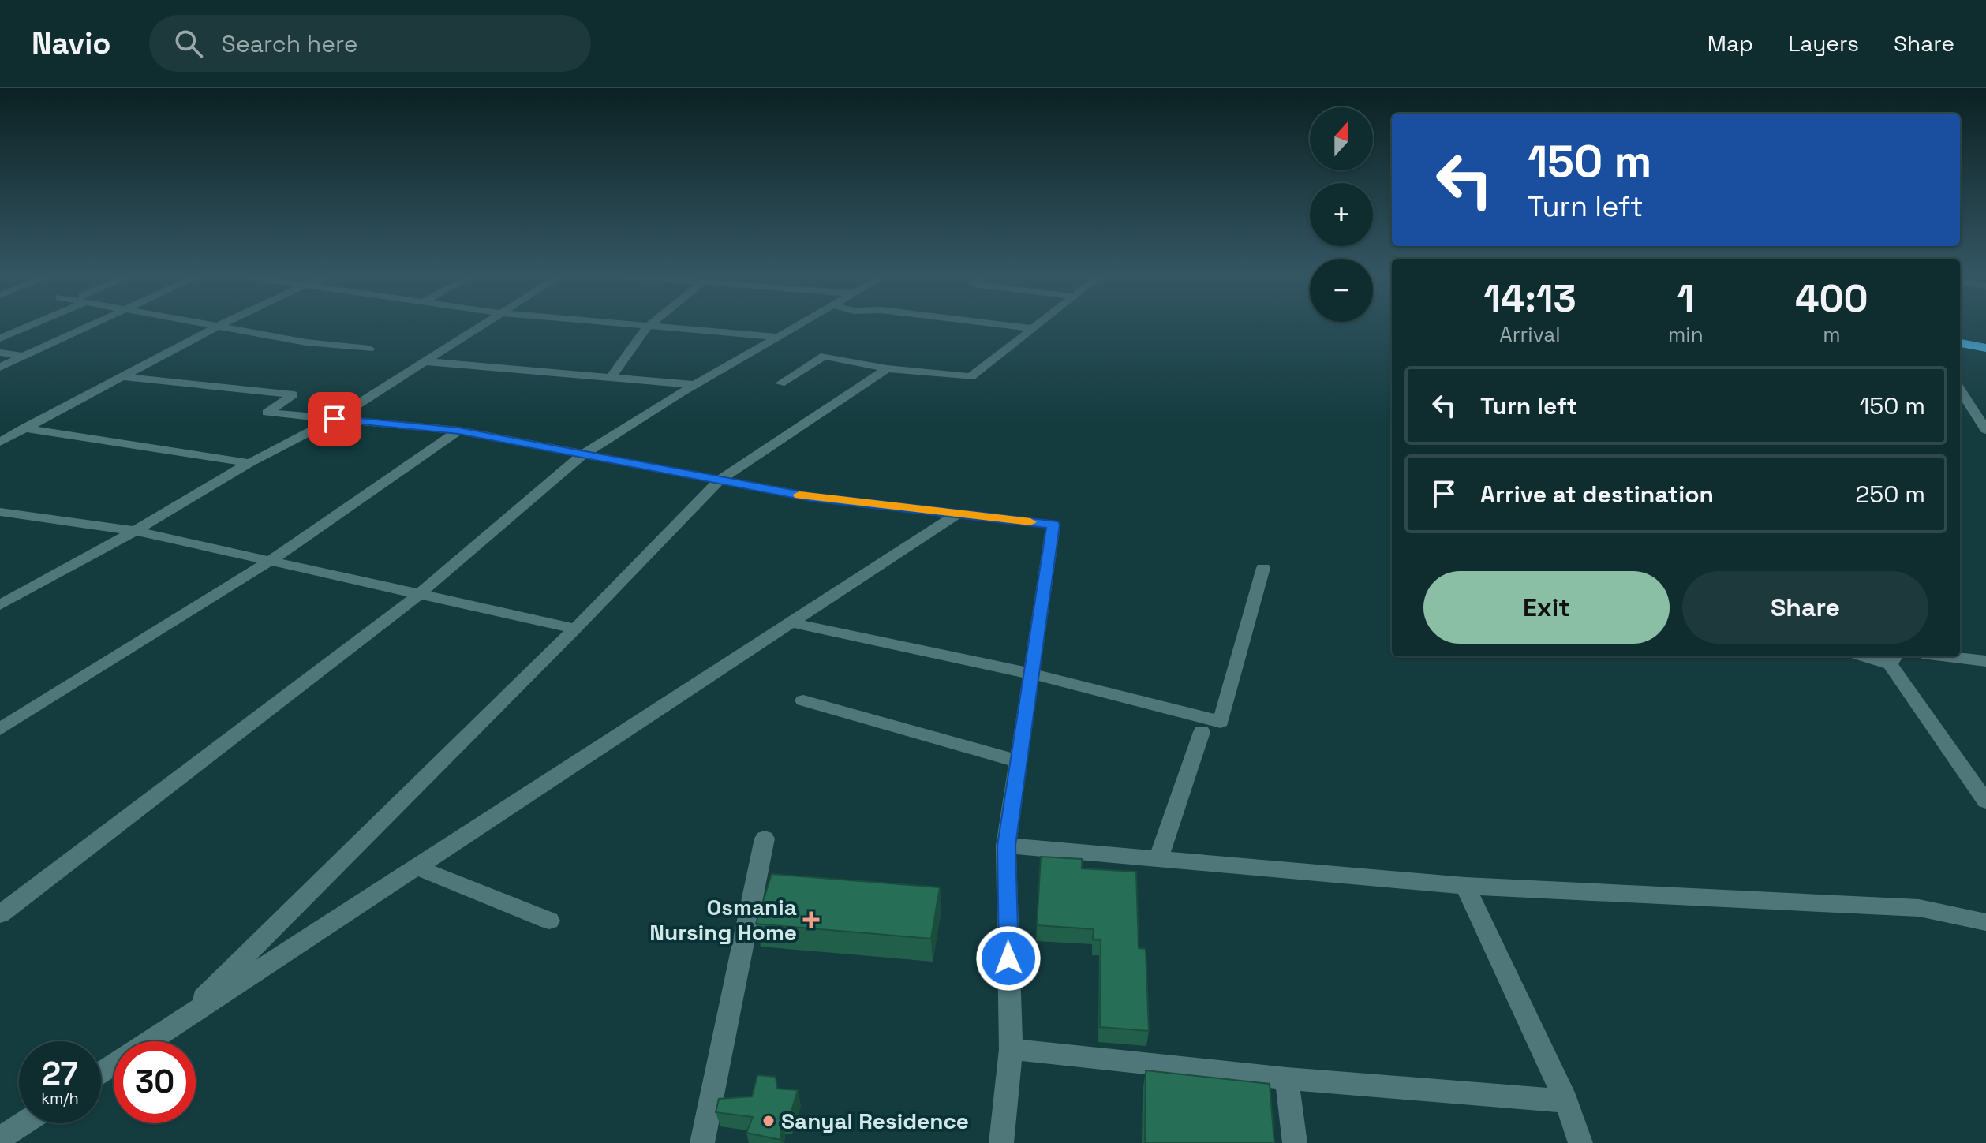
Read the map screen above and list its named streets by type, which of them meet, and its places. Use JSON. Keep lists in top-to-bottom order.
{
  "places": {
    "health": ["Osmania Nursing Home"],
    "other": ["Sanyal Residence"]
  },
  "north": "top",
  "page": {
    "header": "Navio",
    "search": "Search here",
    "nav": ["Map", "Layers", "Share"],
    "map_buttons": ["+", "−"],
    "turn": ["150 m", "Turn left"],
    "eta": [
      "14:13",
      "Arrival",
      "1",
      "min",
      "400",
      "m"
    ],
    "list": [
      {
        "name": "Turn left",
        "value": "150 m"
      },
      {
        "name": "Arrive at destination",
        "value": "250 m"
      }
    ],
    "buttons": ["Exit", "Share"],
    "speed": "27 km/h",
    "limit": "30"
  }
}
